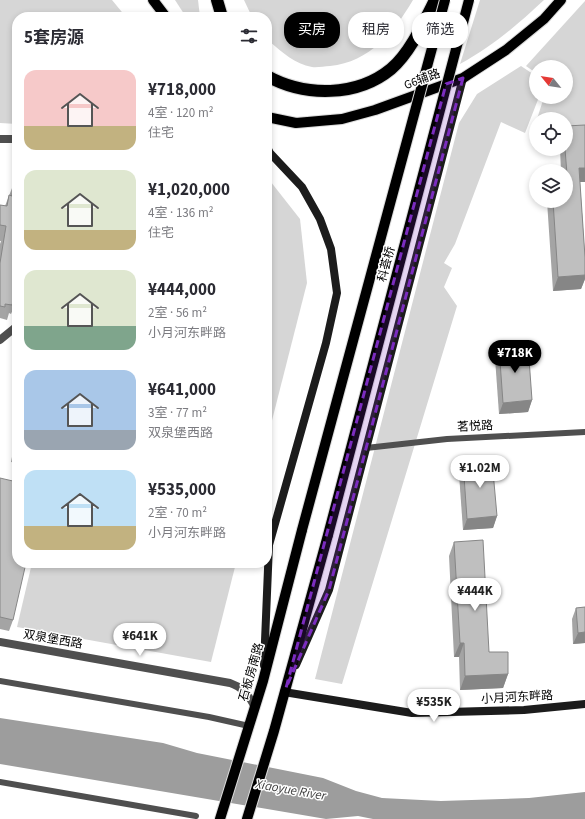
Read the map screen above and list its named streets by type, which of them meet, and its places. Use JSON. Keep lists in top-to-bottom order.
{
  "streets": {
    "main road": ["G6辅路", "科荟桥", "石板房南路"],
    "street": ["双泉堡西路", "小月河东畔路"],
    "lane": ["茗悦路"]
  },
  "crossings": [
    ["科荟桥", "石板房南路"],
    ["科荟桥", "小月河东畔路"],
    ["双泉堡西路", "石板房南路"]
  ],
  "water": ["Xiaoyue River"],
  "north": "top left",
  "page": {
    "chip": ["买房", "租房", "筛选"],
    "heading": "5套房源",
    "list": [
      {
        "name": "¥718,000",
        "note": "4室 · 120 m² · 住宅"
      },
      {
        "name": "¥1,020,000",
        "note": "4室 · 136 m² · 住宅"
      },
      {
        "name": "¥444,000",
        "note": "2室 · 56 m² · 小月河东畔路"
      },
      {
        "name": "¥641,000",
        "note": "3室 · 77 m² · 双泉堡西路"
      },
      {
        "name": "¥535,000",
        "note": "2室 · 70 m² · 小月河东畔路"
      }
    ],
    "price": [
      "¥718K",
      "¥1.02M",
      "¥444K",
      "¥641K",
      "¥535K"
    ]
  }
}
